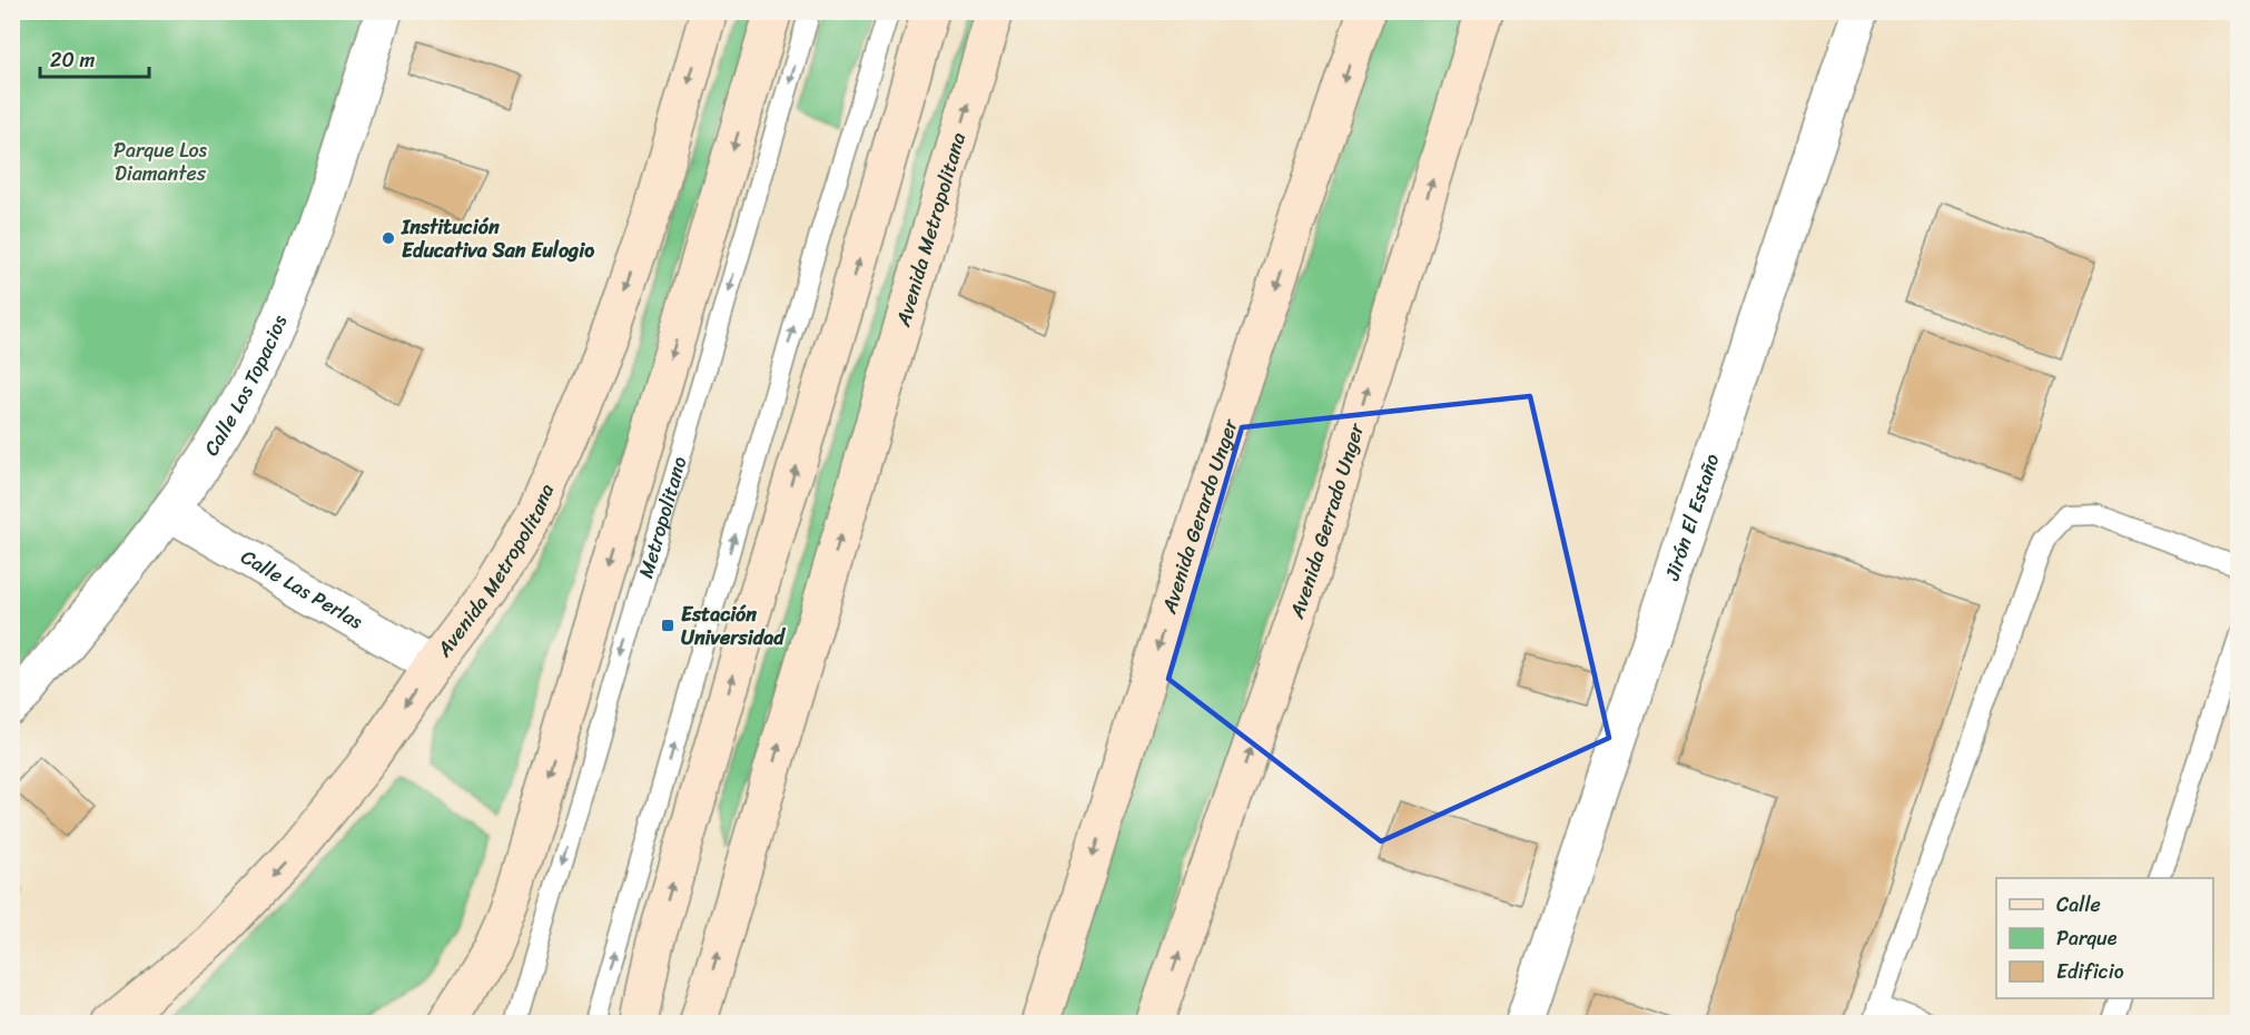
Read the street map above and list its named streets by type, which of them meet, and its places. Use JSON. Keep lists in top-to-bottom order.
{
  "streets": {
    "main road": ["Avenida Metropolitana", "Avenida Gerardo Unger", "Avenida Gerrado Unger"],
    "street": ["Calle Los Topacios", "Jirón El Estaño", "Calle Las Perlas"],
    "lane": ["Metropolitano"]
  },
  "crossings": [
    ["Avenida Metropolitana", "Calle Las Perlas"],
    ["Calle Los Topacios", "Calle Las Perlas"]
  ],
  "one_way": ["Avenida Gerardo Unger", "Avenida Gerrado Unger"],
  "parks": ["Parque Los Diamantes"],
  "places": {
    "other": ["Institución Educativa San Eulogio"],
    "transit": ["Estación Universidad"]
  },
  "legend": ["Calle", "Parque", "Edificio"],
  "scale_bar": "20 m"
}
